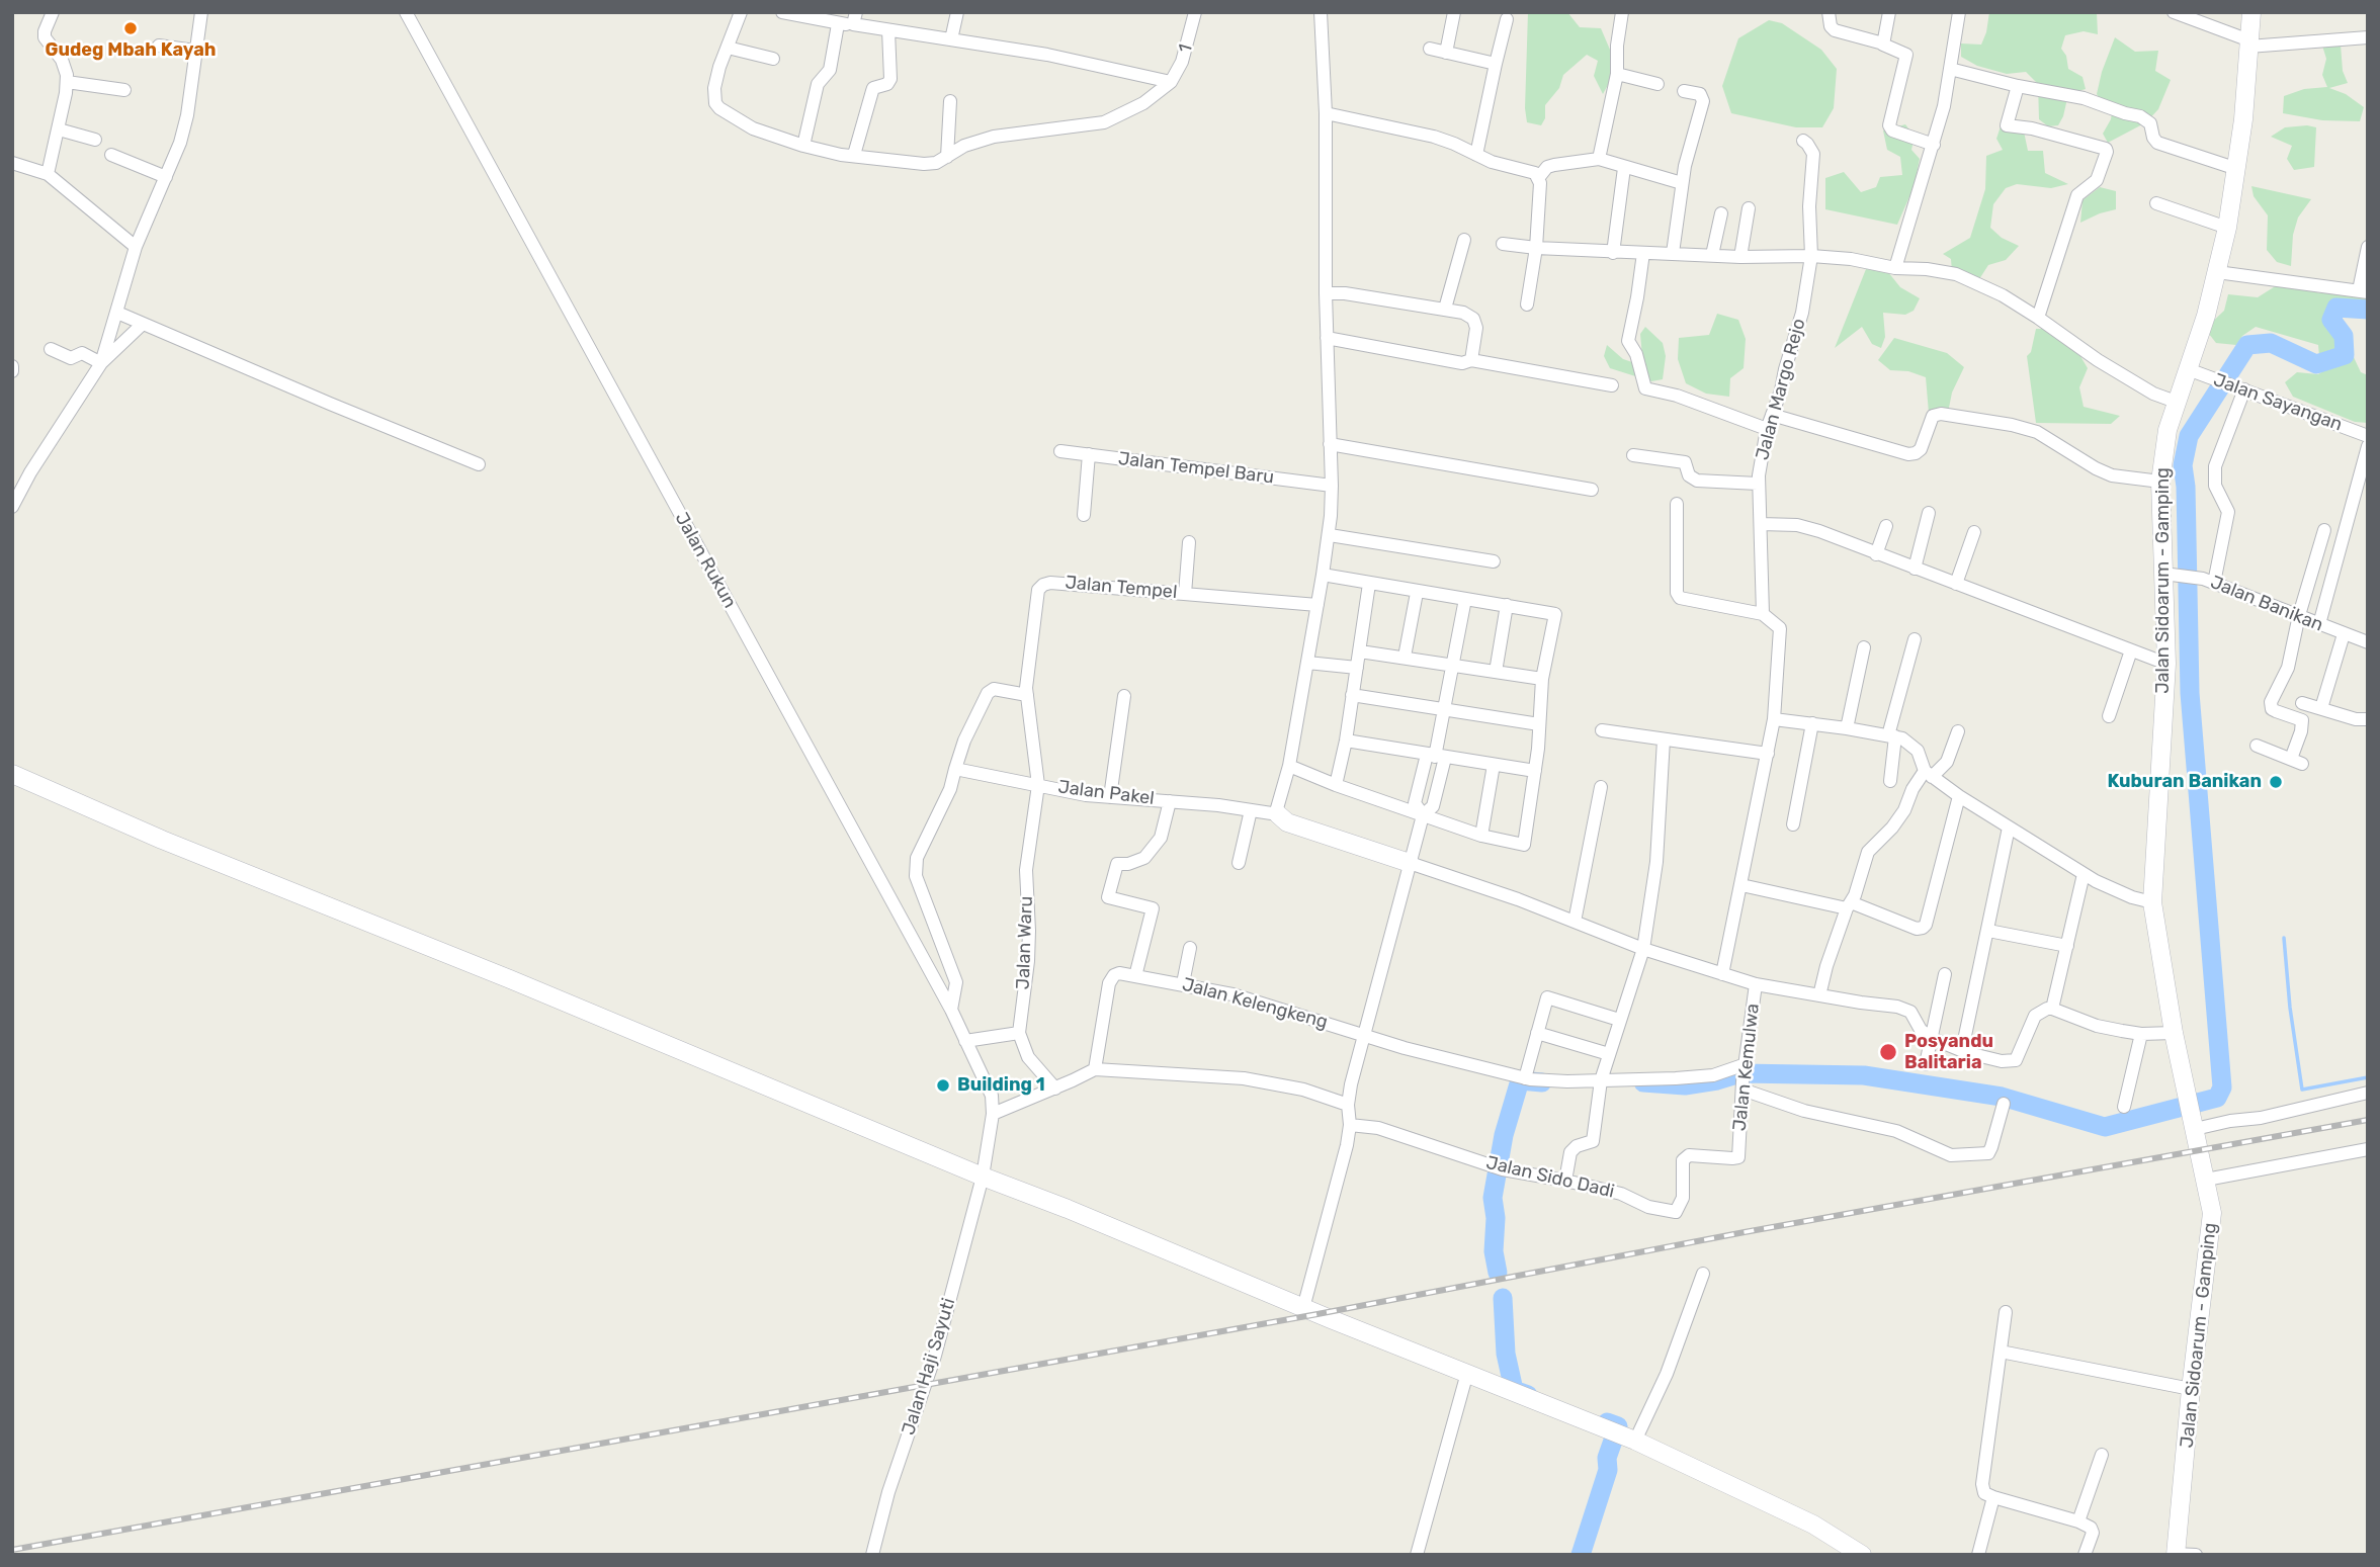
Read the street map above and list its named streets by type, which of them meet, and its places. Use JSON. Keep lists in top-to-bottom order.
{
  "streets": {
    "main road": ["Jalan Sidoarum - Gamping"],
    "street": [
      "1",
      "Jalan Margo Rejo",
      "Jalan Sayangan",
      "Jalan Tempel Baru",
      "Jalan Rukun",
      "Jalan Tempel",
      "Jalan Banikan",
      "Jalan Pakel",
      "Jalan Waru",
      "Jalan Kelengkeng",
      "Jalan Kemulwa",
      "Jalan Sido Dadi",
      "Jalan Haji Sayuti"
    ]
  },
  "crossings": [
    ["Jalan Sayangan", "Jalan Sidoarum - Gamping"],
    ["Jalan Rukun", "Jalan Haji Sayuti"],
    ["Jalan Sidoarum - Gamping", "Jalan Banikan"],
    ["Jalan Tempel", "Jalan Pakel"],
    ["Jalan Tempel", "Jalan Waru"],
    ["Jalan Pakel", "Jalan Waru"],
    ["Jalan Kelengkeng", "Jalan Kemulwa"],
    ["Jalan Kemulwa", "Jalan Sido Dadi"]
  ],
  "places": [
    "Gudeg Mbah Kayah",
    "Kuburan Banikan",
    "Posyandu Balitaria",
    "Building 1"
  ]
}
